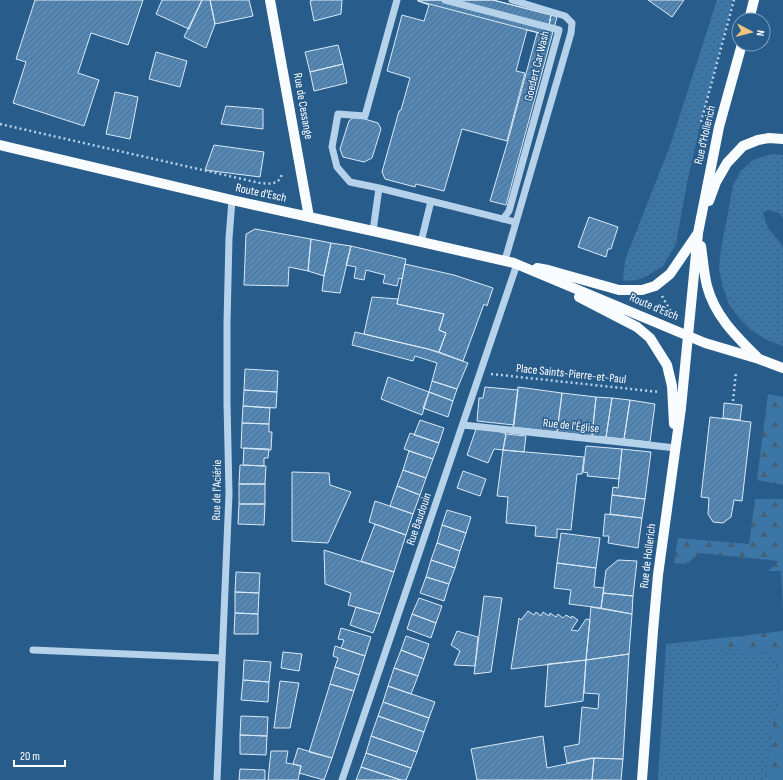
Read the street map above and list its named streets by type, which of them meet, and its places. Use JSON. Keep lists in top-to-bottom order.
{
  "streets": {
    "main road": [
      "Rue de Cessange",
      "Rue d'Hollerich",
      "Route d'Esch",
      "Rue de Hollerich"
    ],
    "street": [
      "Goedert Car Wash",
      "Rue de l'Église",
      "Rue de l'Aciérie",
      "Rue Baudouin"
    ],
    "path": ["Place Saints-Pierre-et-Paul"]
  },
  "crossings": [
    ["Rue de Cessange", "Route d'Esch"],
    ["Rue d'Hollerich", "Rue de Hollerich"],
    ["Route d'Esch", "Rue de l'Église"],
    ["Route d'Esch", "Rue de l'Aciérie"],
    ["Route d'Esch", "Rue Baudouin"],
    ["Route d'Esch", "Rue de Hollerich"],
    ["Place Saints-Pierre-et-Paul", "Rue Baudouin"],
    ["Rue de l'Église", "Rue Baudouin"],
    ["Rue de l'Église", "Rue de Hollerich"]
  ],
  "scale_bar": "20 m",
  "north": "right"
}
